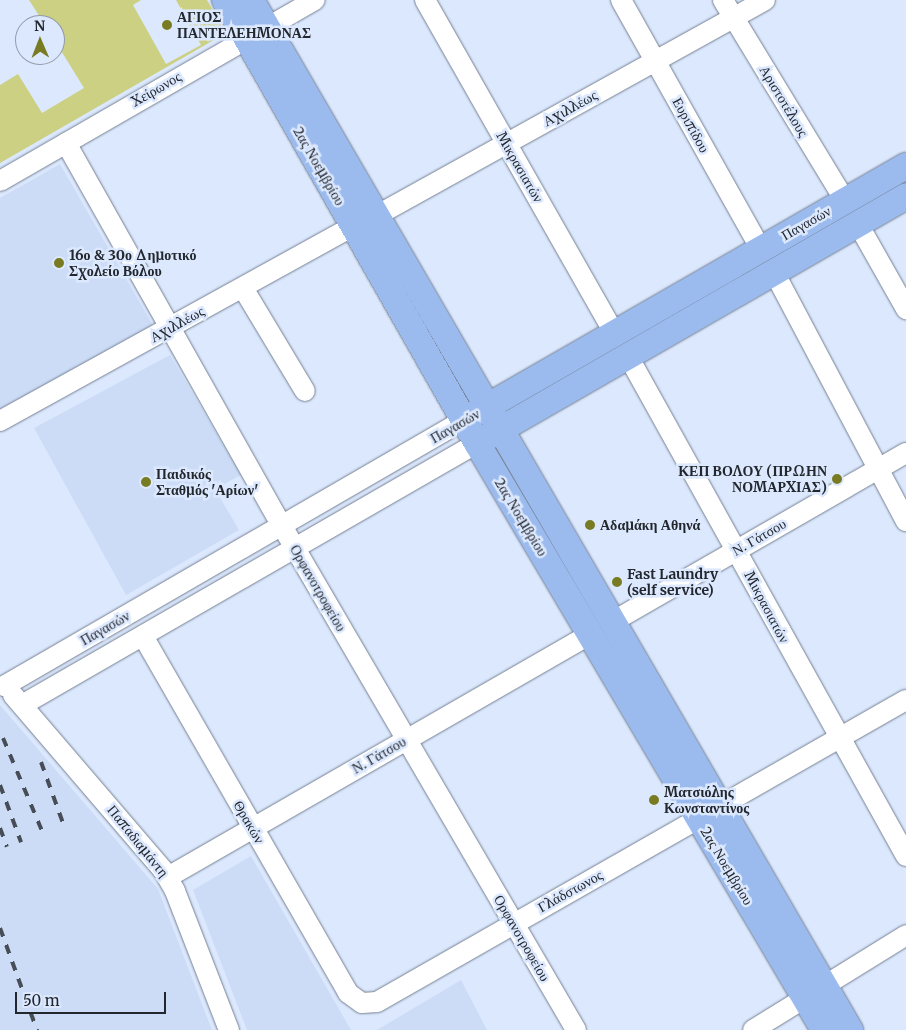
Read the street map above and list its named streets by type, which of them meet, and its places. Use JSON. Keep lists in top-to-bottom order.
{
  "streets": {
    "main road": ["2ας Νοεμβρίου", "Παγασών"],
    "street": [
      "Χείρωνος",
      "Αριστοτέλους",
      "Αχιλλέως",
      "Ευριπίδου",
      "Μικρασιατών",
      "Ν. Γάτσου",
      "Ορφανοτροφείου",
      "Θρακών",
      "Παπαδιαμάντη",
      "Γλάδστωνος"
    ]
  },
  "crossings": [
    ["Χείρωνος", "2ας Νοεμβρίου"],
    ["Χείρωνος", "Ορφανοτροφείου"],
    ["Αριστοτέλους", "Αχιλλέως"],
    ["Αριστοτέλους", "Παγασών"],
    ["Αχιλλέως", "Ευριπίδου"],
    ["Αχιλλέως", "2ας Νοεμβρίου"],
    ["Αχιλλέως", "Μικρασιατών"],
    ["Αχιλλέως", "Ορφανοτροφείου"],
    ["Ευριπίδου", "Παγασών"],
    ["2ας Νοεμβρίου", "Παγασών"],
    ["2ας Νοεμβρίου", "Ν. Γάτσου"],
    ["2ας Νοεμβρίου", "Γλάδστωνος"],
    ["Μικρασιατών", "Παγασών"],
    ["Μικρασιατών", "Ν. Γάτσου"],
    ["Μικρασιατών", "Γλάδστωνος"],
    ["Παγασών", "Ορφανοτροφείου"],
    ["Παγασών", "Θρακών"],
    ["Παγασών", "Παπαδιαμάντη"],
    ["Ν. Γάτσου", "Ορφανοτροφείου"],
    ["Ν. Γάτσου", "Θρακών"],
    ["Ν. Γάτσου", "Παπαδιαμάντη"],
    ["Ορφανοτροφείου", "Γλάδστωνος"],
    ["Θρακών", "Γλάδστωνος"]
  ],
  "places": [
    "ΑΓΙΟΣ ΠΑΝΤΕΛΕΗΜΟΝΑΣ",
    "16ο & 30ο Δημοτικό Σχολείο Βόλου",
    "ΚΕΠ ΒΟΛΟΥ (ΠΡΩΗΝ ΝΟΜΑΡΧΙΑΣ)",
    "Παιδικός Σταθμός 'Αρίων'",
    "Αδαμάκη Αθηνά",
    "Fast Laundry (self service)",
    "Ματσιόλης Κωνσταντίνος"
  ],
  "scale_bar": "50 m",
  "north": "top"
}
